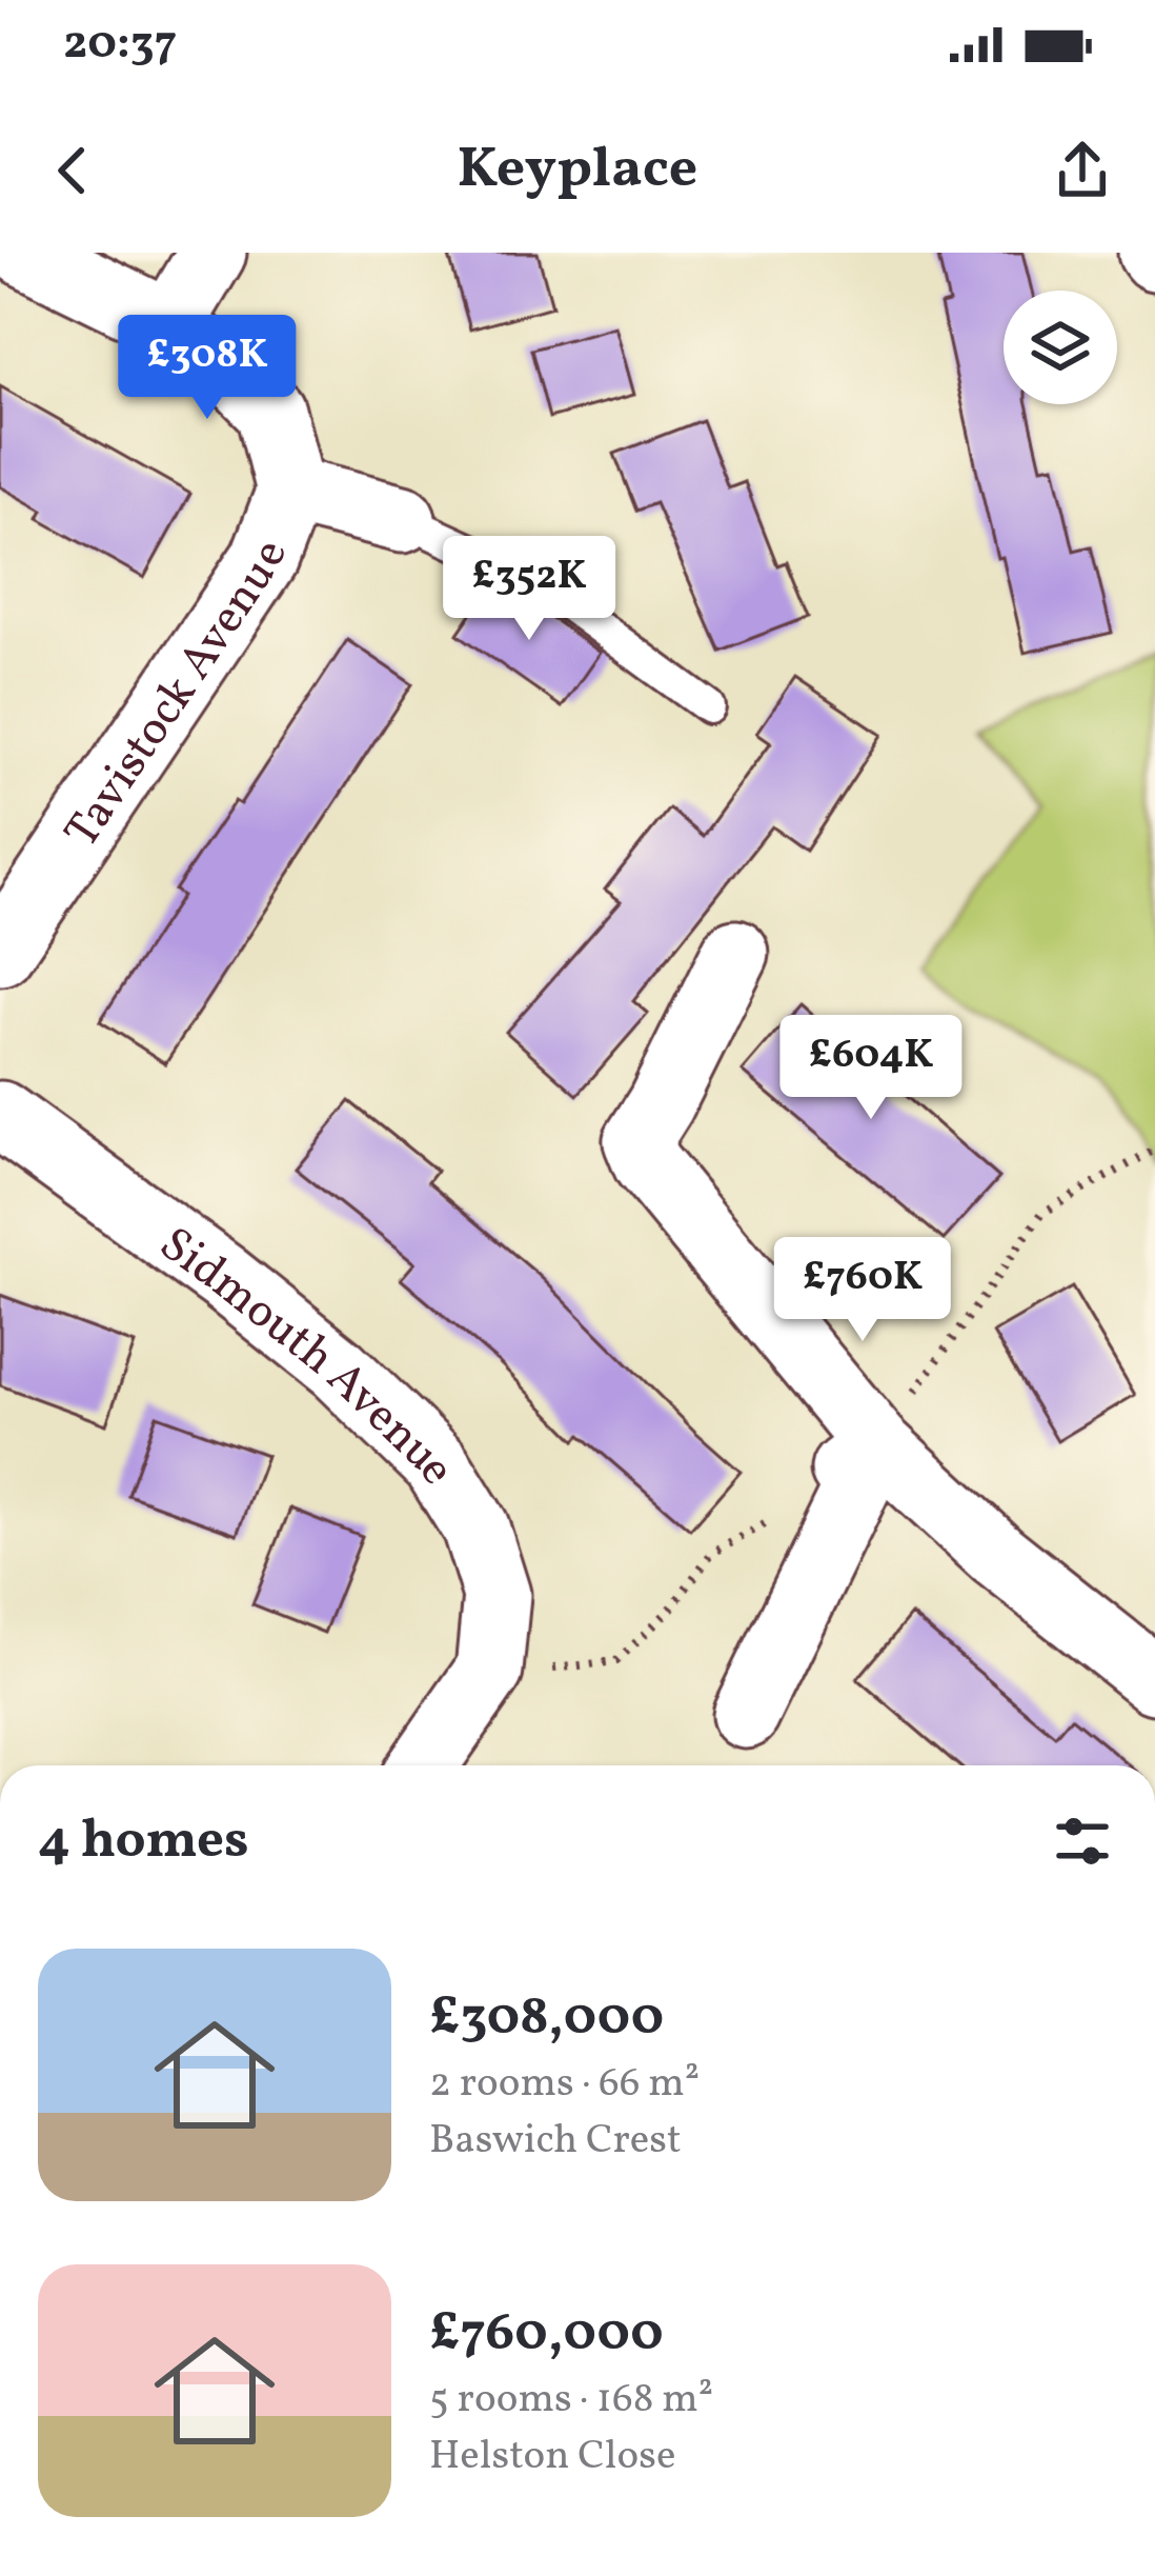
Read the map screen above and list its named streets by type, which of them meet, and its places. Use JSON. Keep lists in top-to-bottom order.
{
  "streets": {
    "street": ["Tavistock Avenue", "Sidmouth Avenue"]
  },
  "page": {
    "status": "20:37",
    "header": "Keyplace",
    "price": [
      "£308K",
      "£352K",
      "£604K",
      "£760K"
    ],
    "heading": "4 homes",
    "list": [
      {
        "name": "£308,000",
        "note": "2 rooms · 66 m² · Baswich Crest"
      },
      {
        "name": "£760,000",
        "note": "5 rooms · 168 m² · Helston Close"
      }
    ]
  }
}
